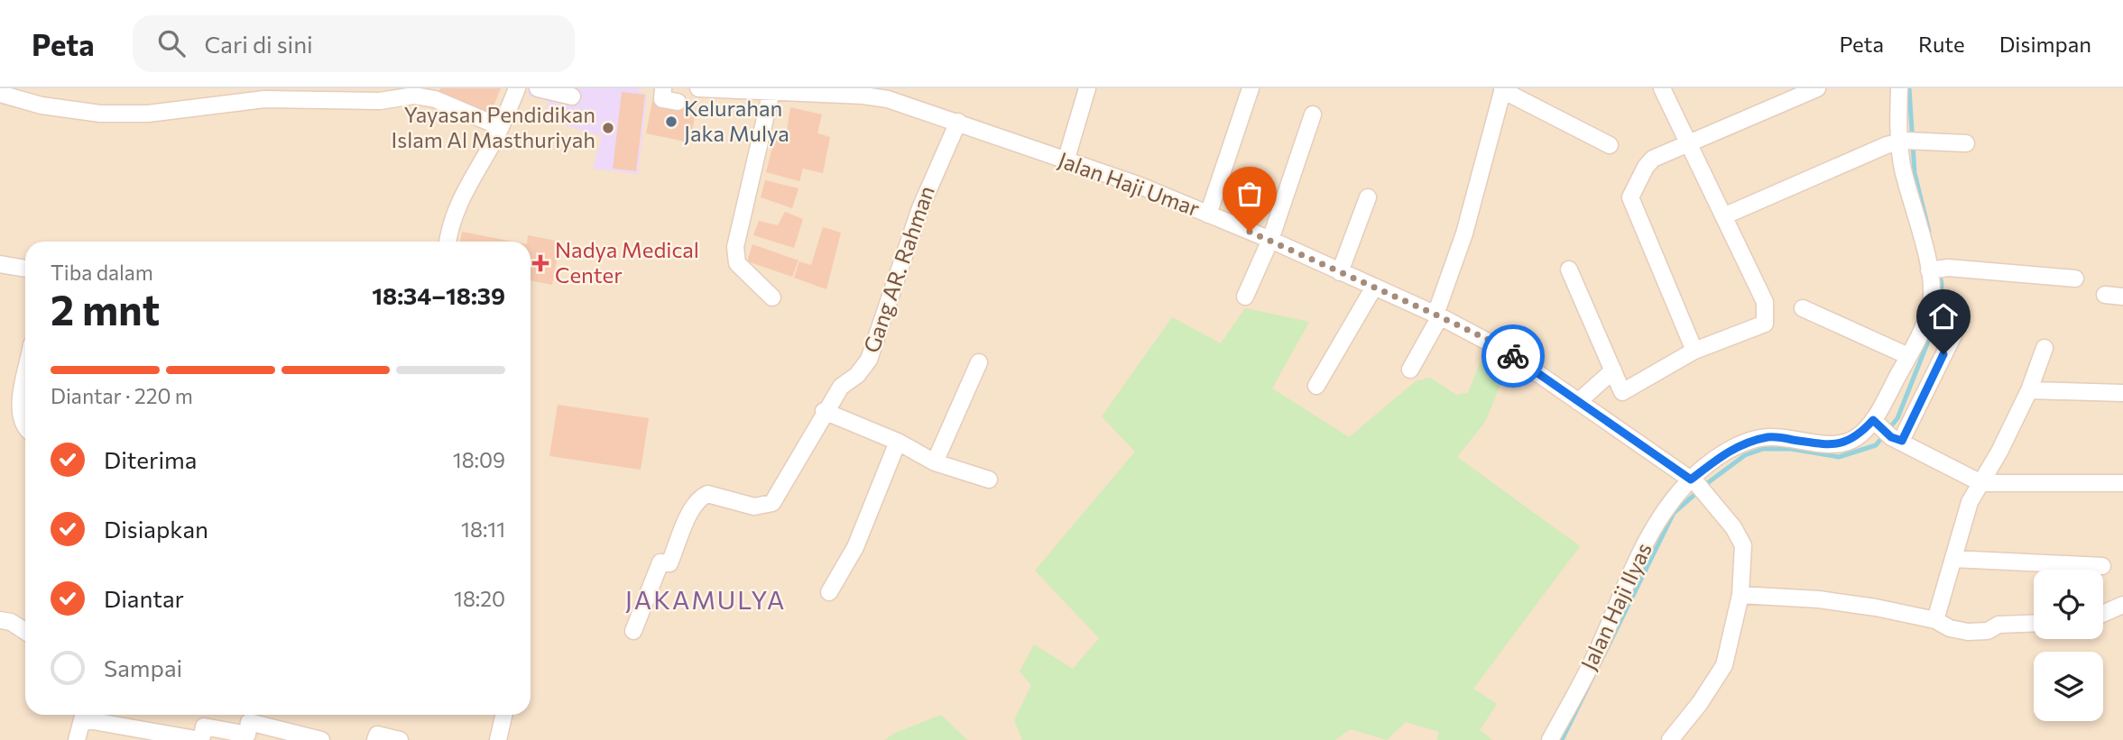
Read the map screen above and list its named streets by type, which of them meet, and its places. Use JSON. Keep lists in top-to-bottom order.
{
  "streets": {
    "street": ["Jalan Haji Umar", "Gang AR. Rahman", "Jalan Haji Ilyas"]
  },
  "crossings": [
    ["Jalan Haji Umar", "Gang AR. Rahman"],
    ["Jalan Haji Umar", "Jalan Haji Ilyas"]
  ],
  "districts": ["JAKAMULYA"],
  "places": {
    "other": ["Kelurahan Jaka Mulya", "Yayasan Pendidikan Islam Al Masthuriyah"],
    "health": ["Nadya Medical Center"]
  },
  "page": {
    "header": "Peta",
    "search": "Cari di sini",
    "nav": ["Peta", "Rute", "Disimpan"],
    "heading": ["2 mnt", "Tiba dalam", "18:34–18:39"],
    "bar": "Diantar · 220 m",
    "list": [
      ["Diterima", "18:09"],
      ["Disiapkan", "18:11"],
      ["Diantar", "18:20"],
      "Sampai"
    ]
  }
}
